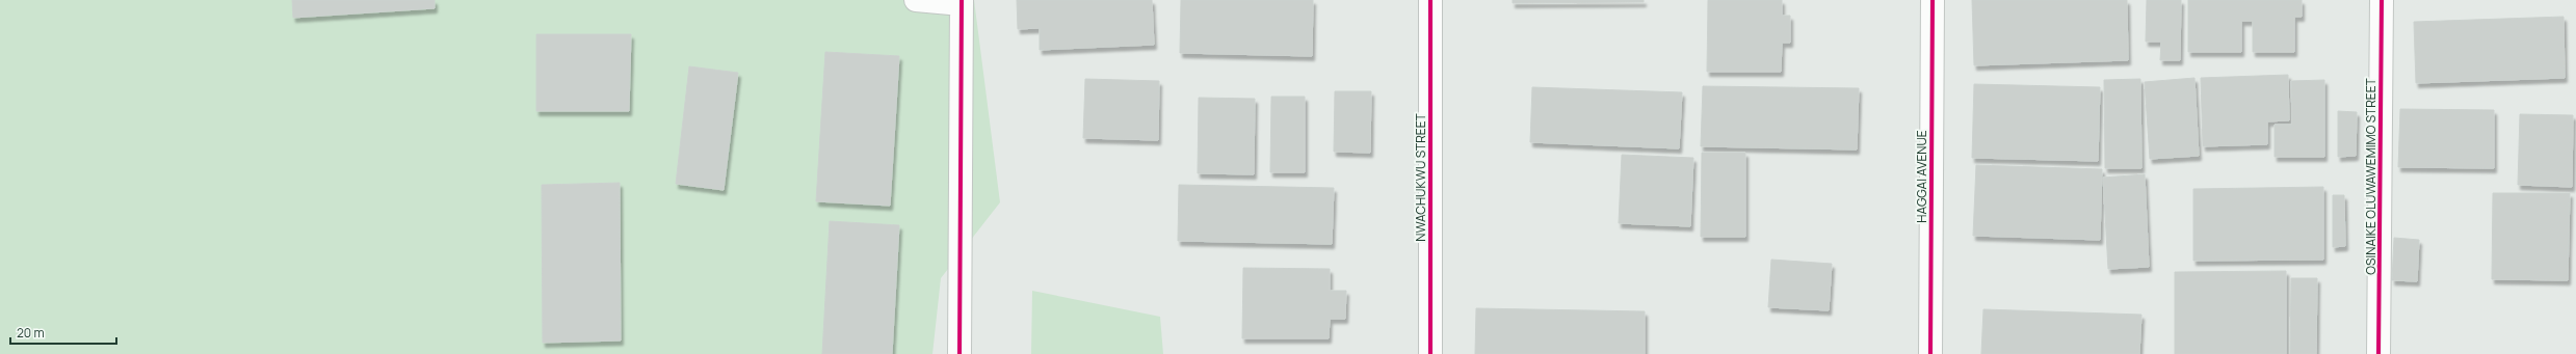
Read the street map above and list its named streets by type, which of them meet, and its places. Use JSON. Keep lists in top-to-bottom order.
{
  "streets": {
    "street": ["HAGGAI AVENUE", "OSINAIKE OLUWAWEMIMO STREET", "NWACHUKWU STREET"]
  },
  "scale_bar": "20 m"
}
